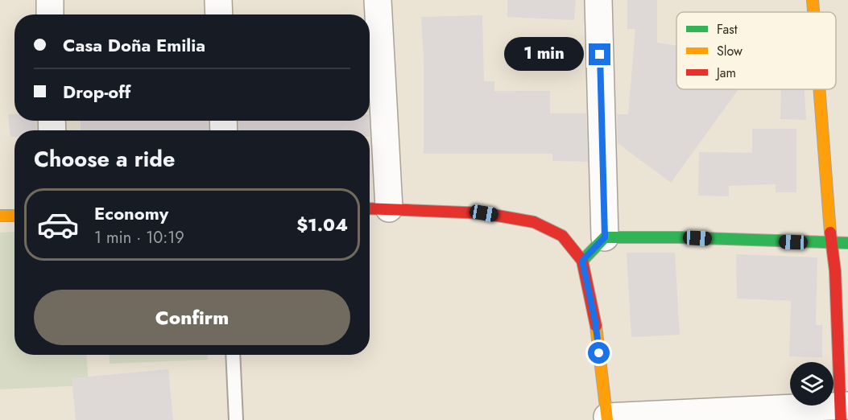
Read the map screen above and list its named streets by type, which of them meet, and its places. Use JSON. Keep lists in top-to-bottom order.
{
  "legend": ["Fast", "Slow", "Jam"],
  "page": {
    "banner": ["Casa Doña Emilia", "Drop-off"],
    "bubble": "1 min",
    "heading": "Choose a ride",
    "list": [
      {
        "name": "Economy",
        "note": "1 min · 10:19",
        "value": "$1.04"
      }
    ],
    "buttons": "Confirm"
  }
}
